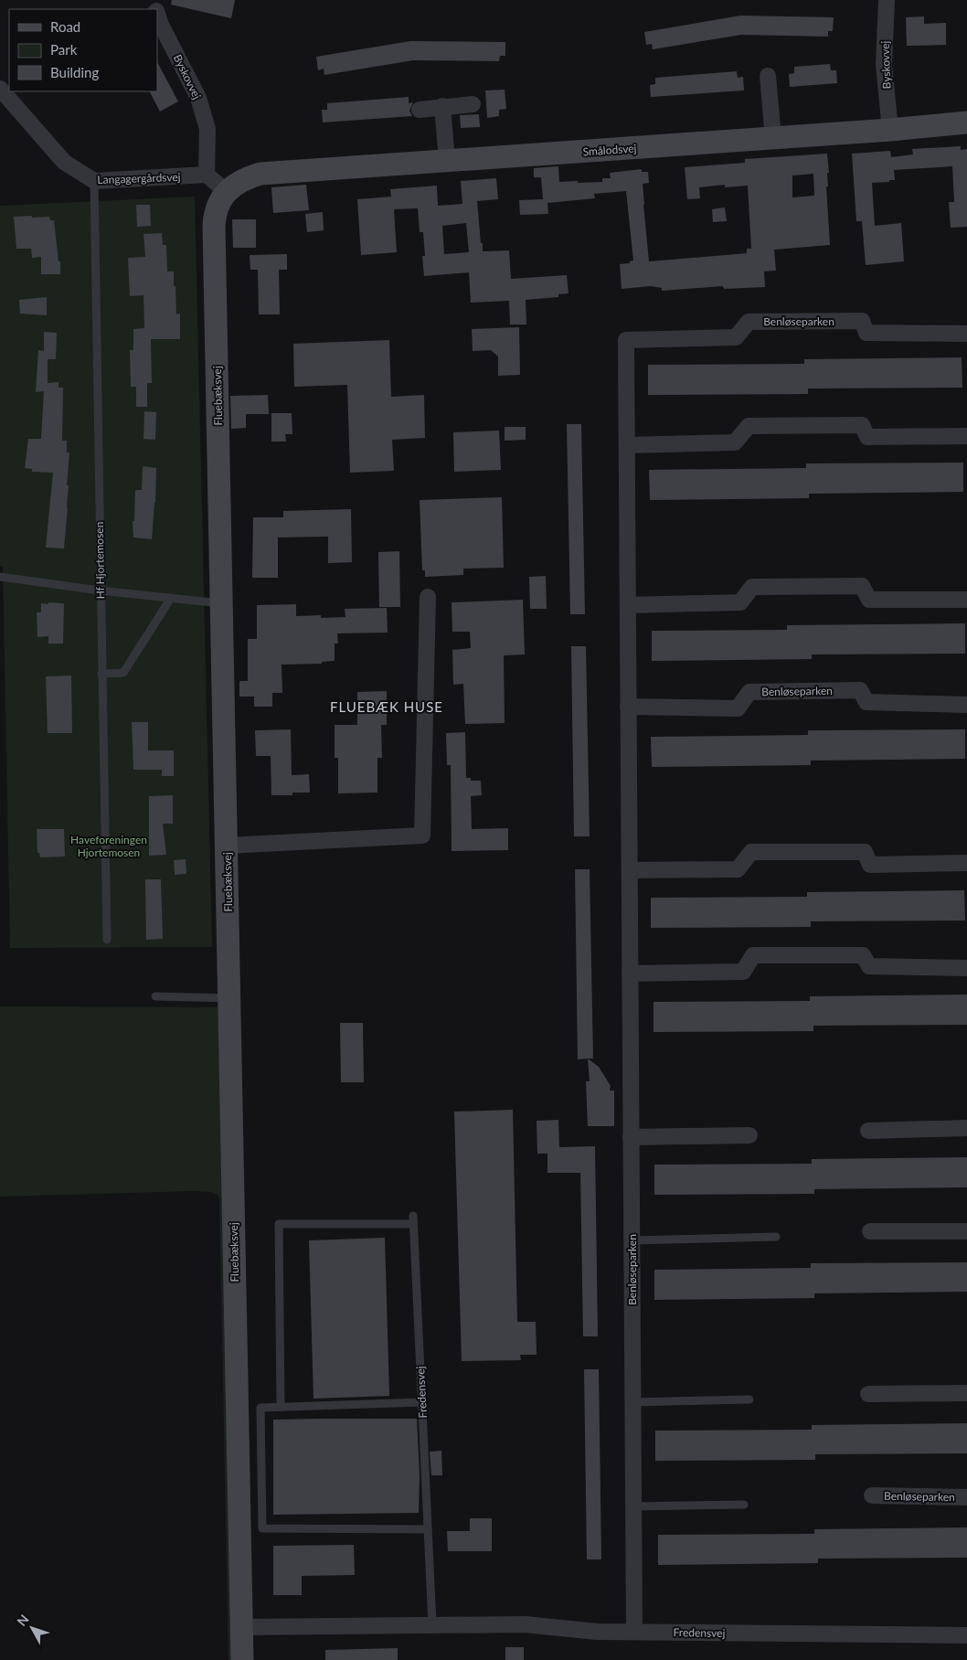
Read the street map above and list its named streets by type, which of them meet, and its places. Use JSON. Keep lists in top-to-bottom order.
{
  "streets": {
    "street": [
      "Byskovvej",
      "Smålodsvej",
      "Langagergårdsvej",
      "Benløseparken",
      "Fluebæksvej",
      "Fredensvej"
    ],
    "lane": ["Hf Hjortemosen"]
  },
  "crossings": [
    ["Byskovvej", "Smålodsvej"],
    ["Byskovvej", "Langagergårdsvej"],
    ["Smålodsvej", "Fluebæksvej"],
    ["Langagergårdsvej", "Hf Hjortemosen"],
    ["Benløseparken", "Fredensvej"],
    ["Fluebæksvej", "Fredensvej"]
  ],
  "districts": ["FLUEBÆK HUSE"],
  "parks": ["Haveforeningen Hjortemosen"],
  "legend": ["Road", "Park", "Building"],
  "north": "top left"
}
